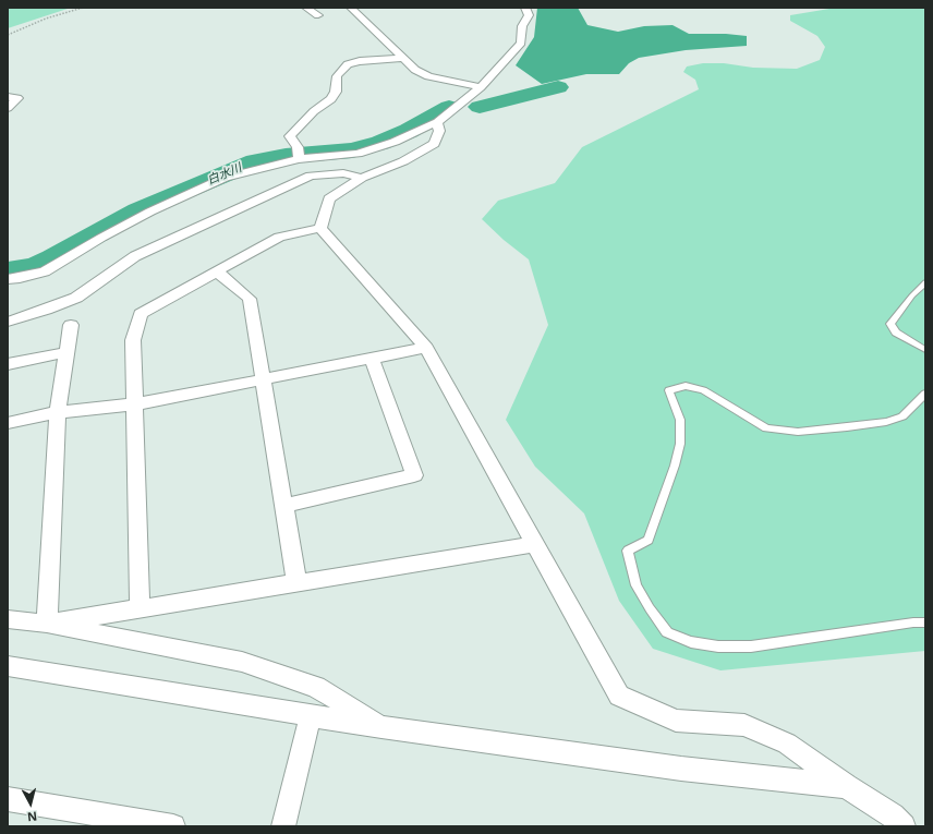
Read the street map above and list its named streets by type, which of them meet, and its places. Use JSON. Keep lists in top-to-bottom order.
{
  "water": ["白水川"],
  "north": "bottom"
}
